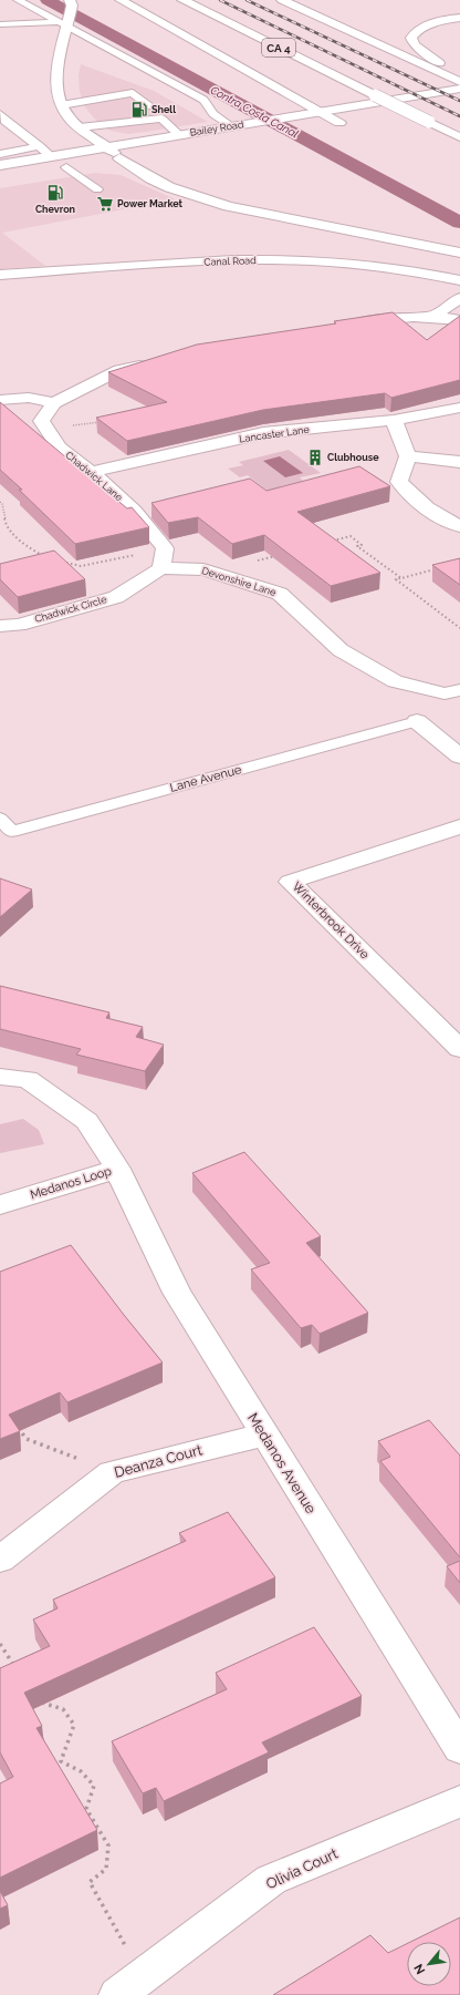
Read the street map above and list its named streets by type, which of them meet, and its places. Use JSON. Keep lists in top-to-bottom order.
{
  "streets": {
    "main road": [
      "CA 4",
      "Bailey Road",
      "Canal Road",
      "Lancaster Lane",
      "Chadwick Lane",
      "Devonshire Lane",
      "Chadwick Circle",
      "Winterbrook Drive",
      "Medanos Loop",
      "Deanza Court",
      "Medanos Avenue",
      "Olivia Court"
    ],
    "lane": ["Lane Avenue"]
  },
  "crossings": [
    ["Lancaster Lane", "Chadwick Lane"],
    ["Devonshire Lane", "Chadwick Circle"],
    ["Medanos Loop", "Medanos Avenue"],
    ["Deanza Court", "Medanos Avenue"]
  ],
  "water": ["Contra Costa Canal"],
  "places": {
    "fuel station": ["Shell", "Chevron"],
    "supermarket": ["Power Market"],
    "building": ["Clubhouse"]
  },
  "north": "bottom left"
}
